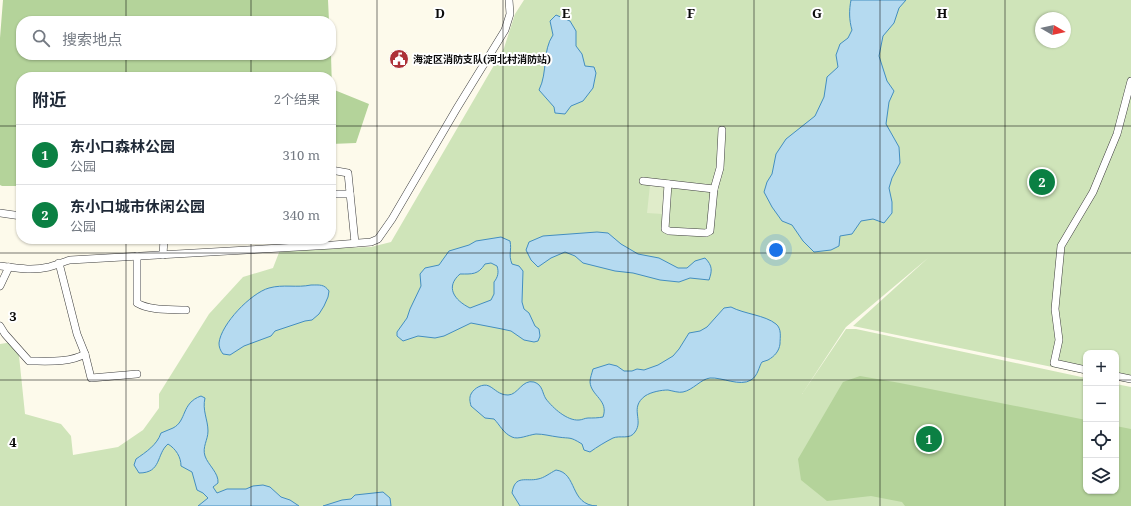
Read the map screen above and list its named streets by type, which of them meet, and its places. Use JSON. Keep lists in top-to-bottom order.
{
  "places": {
    "public building": ["海淀区消防支队(河北村消防站)"]
  },
  "north": "right",
  "page": {
    "search": "搜索地点",
    "heading": ["附近", "2个结果"],
    "list": [
      {
        "mark": "1",
        "name": "东小口森林公园",
        "note": "公园",
        "value": "310 m"
      },
      {
        "mark": "2",
        "name": "东小口城市休闲公园",
        "note": "公园",
        "value": "340 m"
      }
    ],
    "pins": ["2", "1"],
    "map_buttons": ["+", "−"]
  },
  "grid": {
    "columns": [
      "D",
      "E",
      "F",
      "G",
      "H"
    ],
    "rows": ["3", "4"]
  }
}
